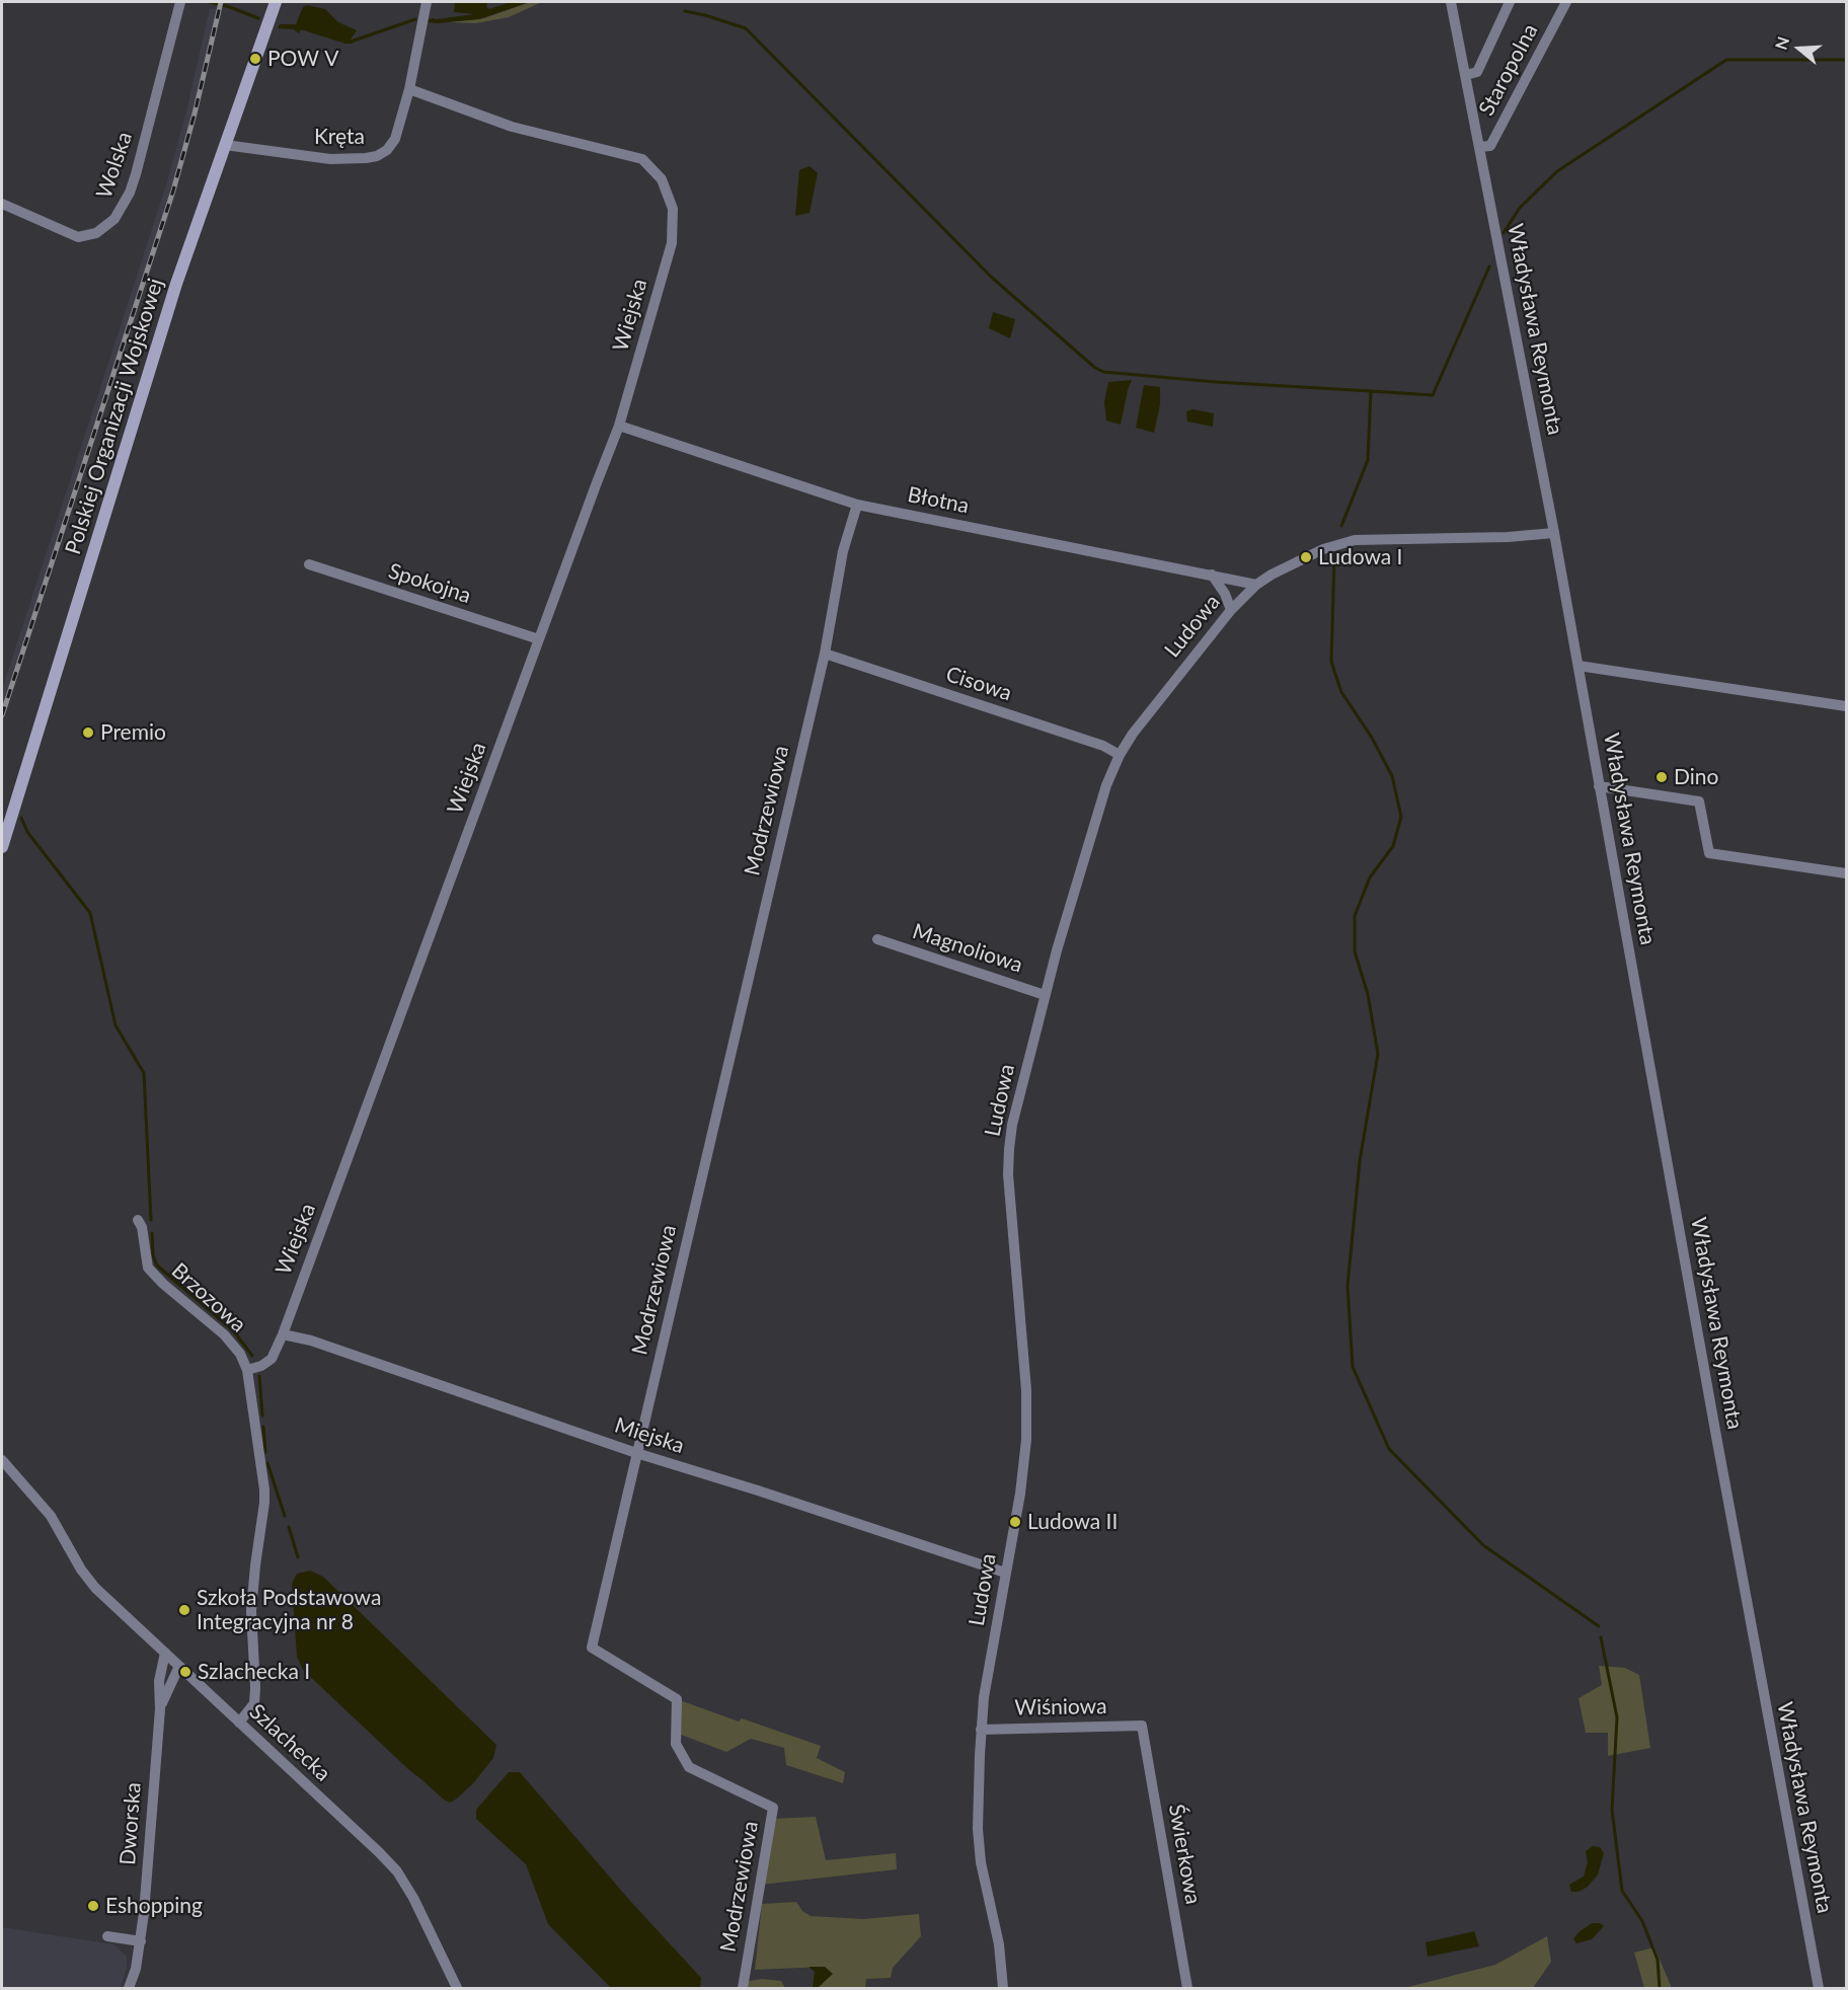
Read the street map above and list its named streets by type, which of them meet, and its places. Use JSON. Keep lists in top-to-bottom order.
{
  "streets": {
    "main road": ["Polskiej Organizacji Wojskowej"],
    "street": [
      "Staropolna",
      "Kręta",
      "Wolska",
      "Wiejska",
      "Władysława Reymonta",
      "Błotna",
      "Spokojna",
      "Ludowa",
      "Cisowa",
      "Modrzewiowa",
      "Magnoliowa",
      "Brzozowa",
      "Miejska",
      "Wiśniowa",
      "Szlachecka",
      "Dworska",
      "Świerkowa"
    ]
  },
  "crossings": [
    ["Staropolna", "Władysława Reymonta"],
    ["Kręta", "Wiejska"],
    ["Kręta", "Polskiej Organizacji Wojskowej"],
    ["Wiejska", "Błotna"],
    ["Wiejska", "Spokojna"],
    ["Wiejska", "Brzozowa"],
    ["Wiejska", "Miejska"],
    ["Władysława Reymonta", "Ludowa"],
    ["Błotna", "Ludowa"],
    ["Błotna", "Modrzewiowa"],
    ["Ludowa", "Cisowa"],
    ["Ludowa", "Magnoliowa"],
    ["Ludowa", "Miejska"],
    ["Ludowa", "Wiśniowa"],
    ["Cisowa", "Modrzewiowa"],
    ["Modrzewiowa", "Miejska"],
    ["Wiśniowa", "Świerkowa"],
    ["Szlachecka", "Dworska"]
  ],
  "places": [
    "POW V",
    "Ludowa I",
    "Premio",
    "Dino",
    "Ludowa II",
    "Szkoła Podstawowa Integracyjna nr 8",
    "Szlachecka I",
    "Eshopping"
  ],
  "north": "left"
}
